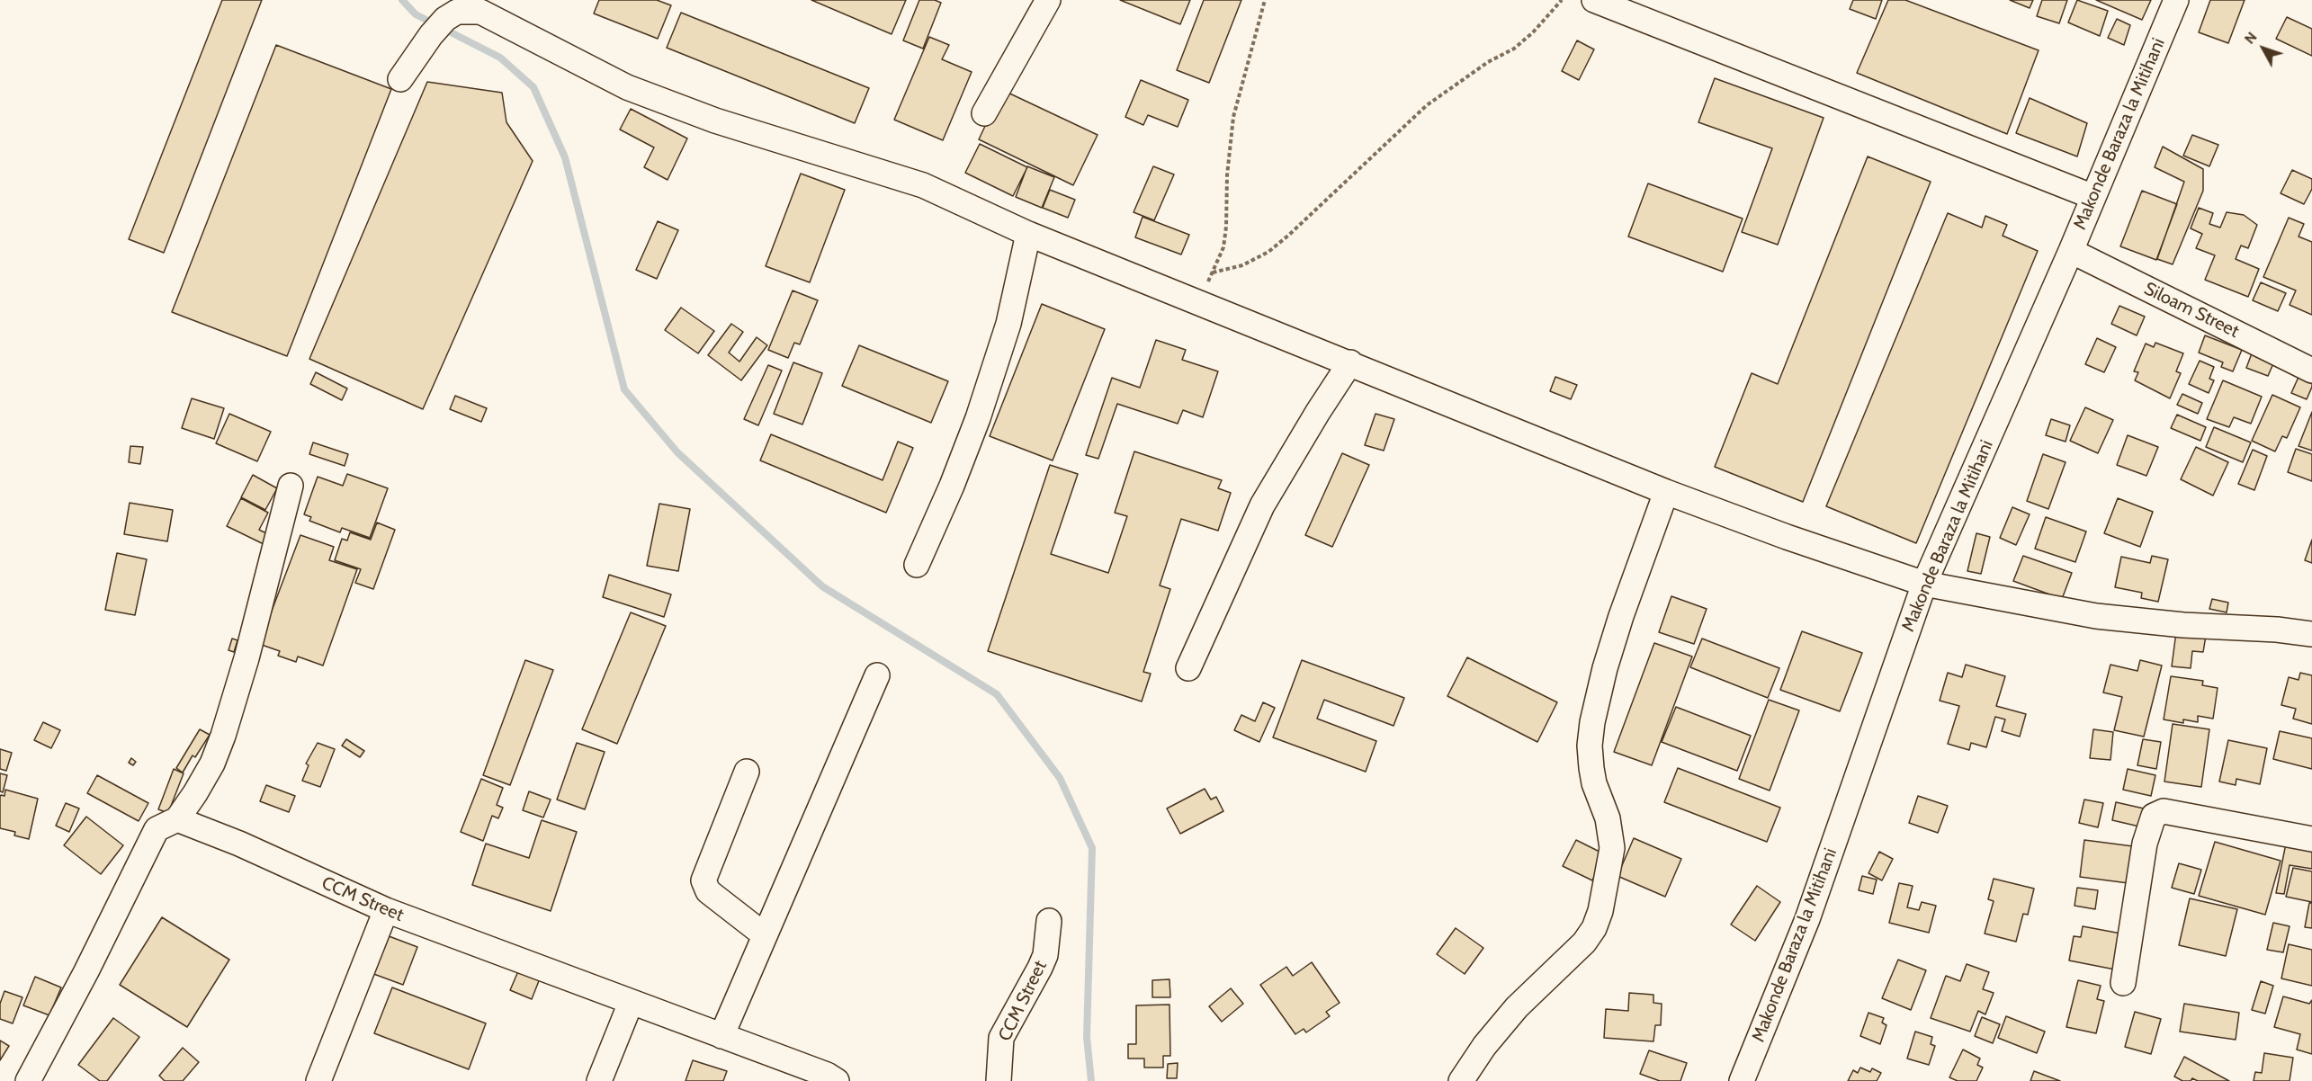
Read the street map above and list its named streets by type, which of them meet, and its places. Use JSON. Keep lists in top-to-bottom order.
{
  "streets": {
    "street": ["Makonde Baraza la Mitihani", "Siloam Street", "CCM Street"]
  },
  "crossings": [
    ["Makonde Baraza la Mitihani", "Siloam Street"]
  ],
  "north": "top left"
}
